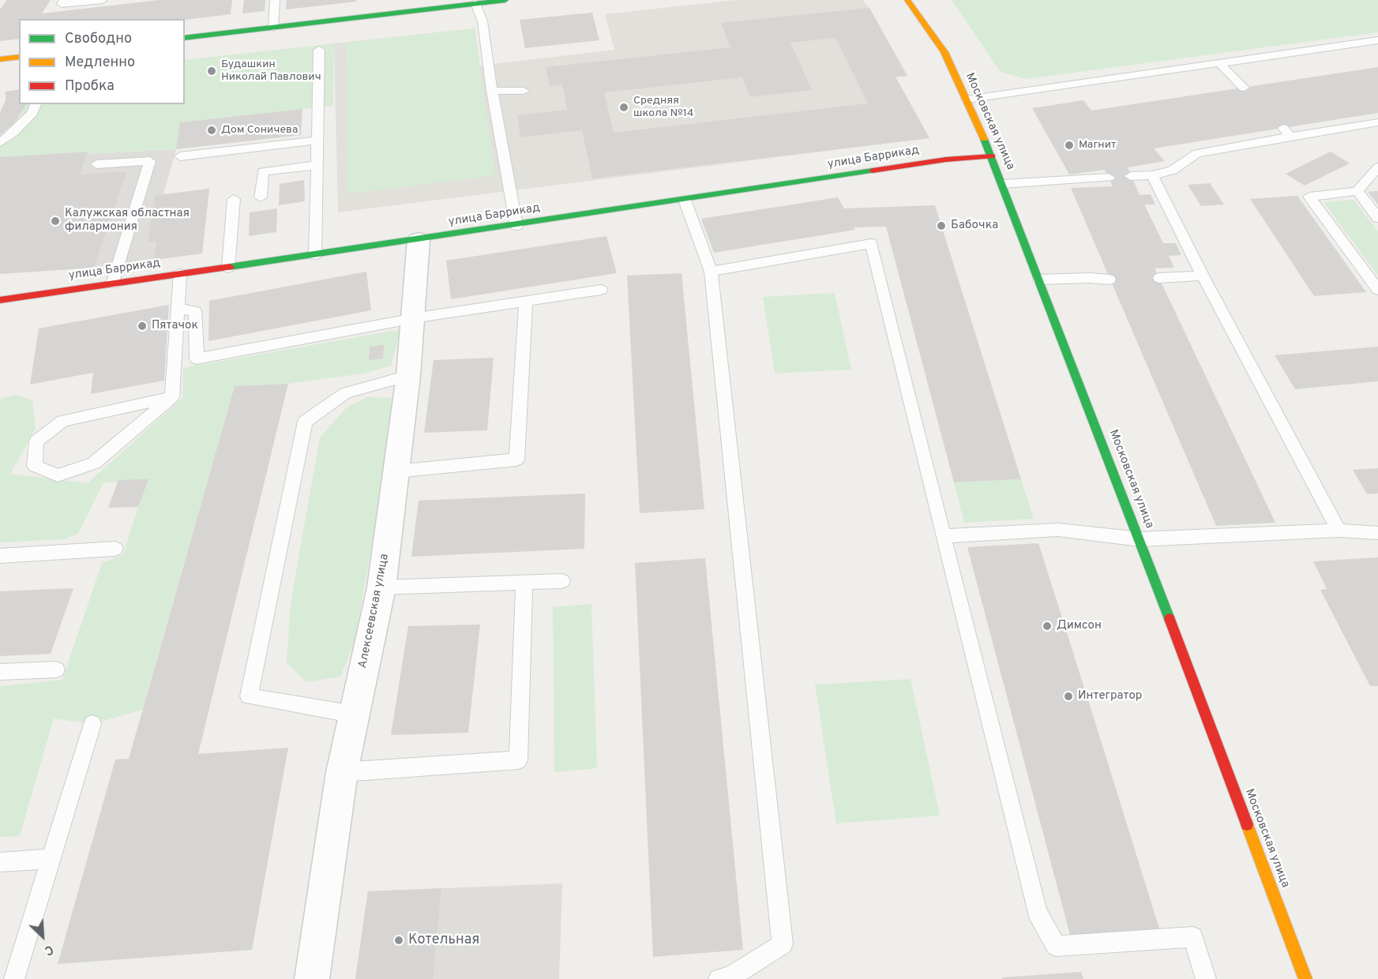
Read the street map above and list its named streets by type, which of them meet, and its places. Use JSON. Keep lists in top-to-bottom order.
{
  "streets": {
    "street": ["Московская улица", "улица Баррикад", "Алексеевская улица"]
  },
  "crossings": [
    ["Московская улица", "улица Баррикад"],
    ["улица Баррикад", "Алексеевская улица"]
  ],
  "places": [
    "Будашкин Николай Павлович",
    "Средняя школа №14",
    "Дом Соничева",
    "Магнит",
    "Калужская областная филармония",
    "Бабочка",
    "Пятачок",
    "Димсон",
    "Интегратор",
    "Котельная"
  ],
  "legend": ["Свободно", "Медленно", "Пробка"],
  "north": "bottom right"
}
